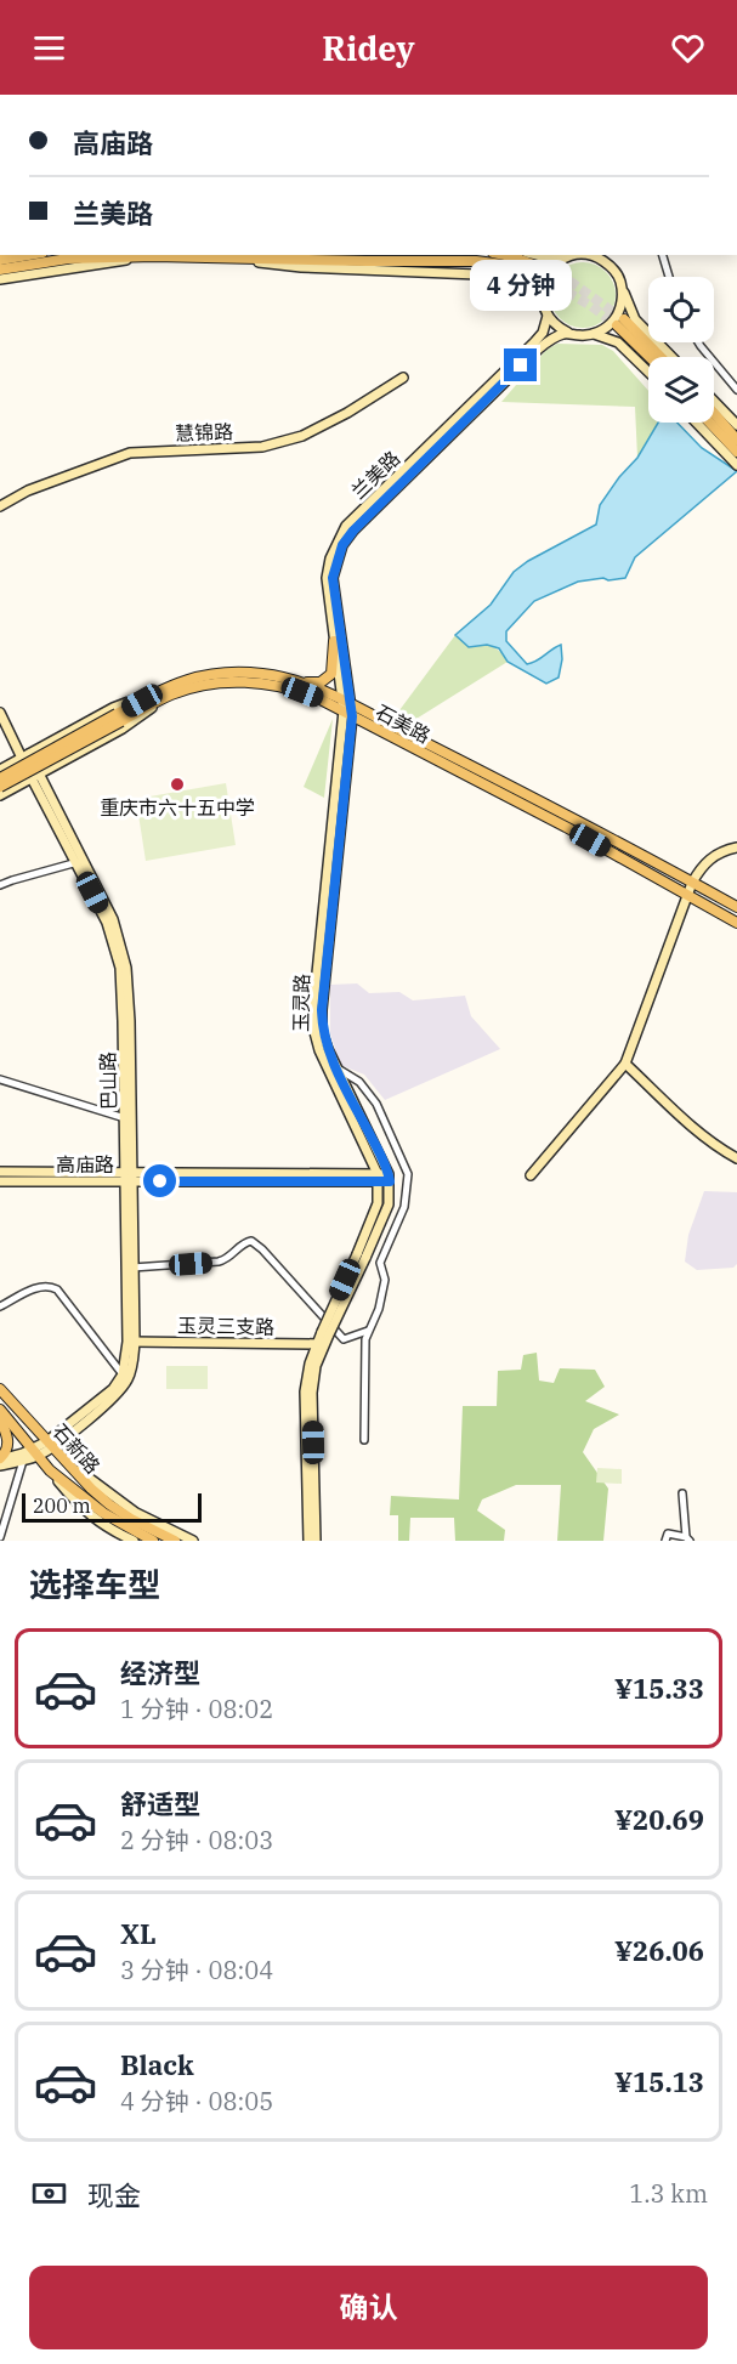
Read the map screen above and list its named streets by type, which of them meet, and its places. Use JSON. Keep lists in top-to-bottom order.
{
  "streets": {
    "main road": ["石美路", "石新路"],
    "street": [
      "慧锦路",
      "兰美路",
      "玉灵路",
      "巴山路",
      "高庙路",
      "玉灵三支路"
    ]
  },
  "crossings": [
    ["兰美路", "石美路"],
    ["兰美路", "玉灵路"],
    ["石美路", "玉灵路"],
    ["玉灵路", "高庙路"],
    ["巴山路", "高庙路"],
    ["巴山路", "玉灵三支路"],
    ["巴山路", "石新路"]
  ],
  "places": ["重庆市六十五中学"],
  "scale_bar": "200 m",
  "page": {
    "header": "Ridey",
    "banner": ["高庙路", "兰美路"],
    "bubble": "4 分钟",
    "scale": "200 m",
    "heading": "选择车型",
    "list": [
      {
        "name": "经济型",
        "note": "1 分钟 · 08:02",
        "value": "¥15.33"
      },
      {
        "name": "舒适型",
        "note": "2 分钟 · 08:03",
        "value": "¥20.69"
      },
      {
        "name": "XL",
        "note": "3 分钟 · 08:04",
        "value": "¥26.06"
      },
      {
        "name": "Black",
        "note": "4 分钟 · 08:05",
        "value": "¥15.13"
      }
    ],
    "pay": ["现金", "1.3 km"],
    "buttons": "确认"
  }
}
